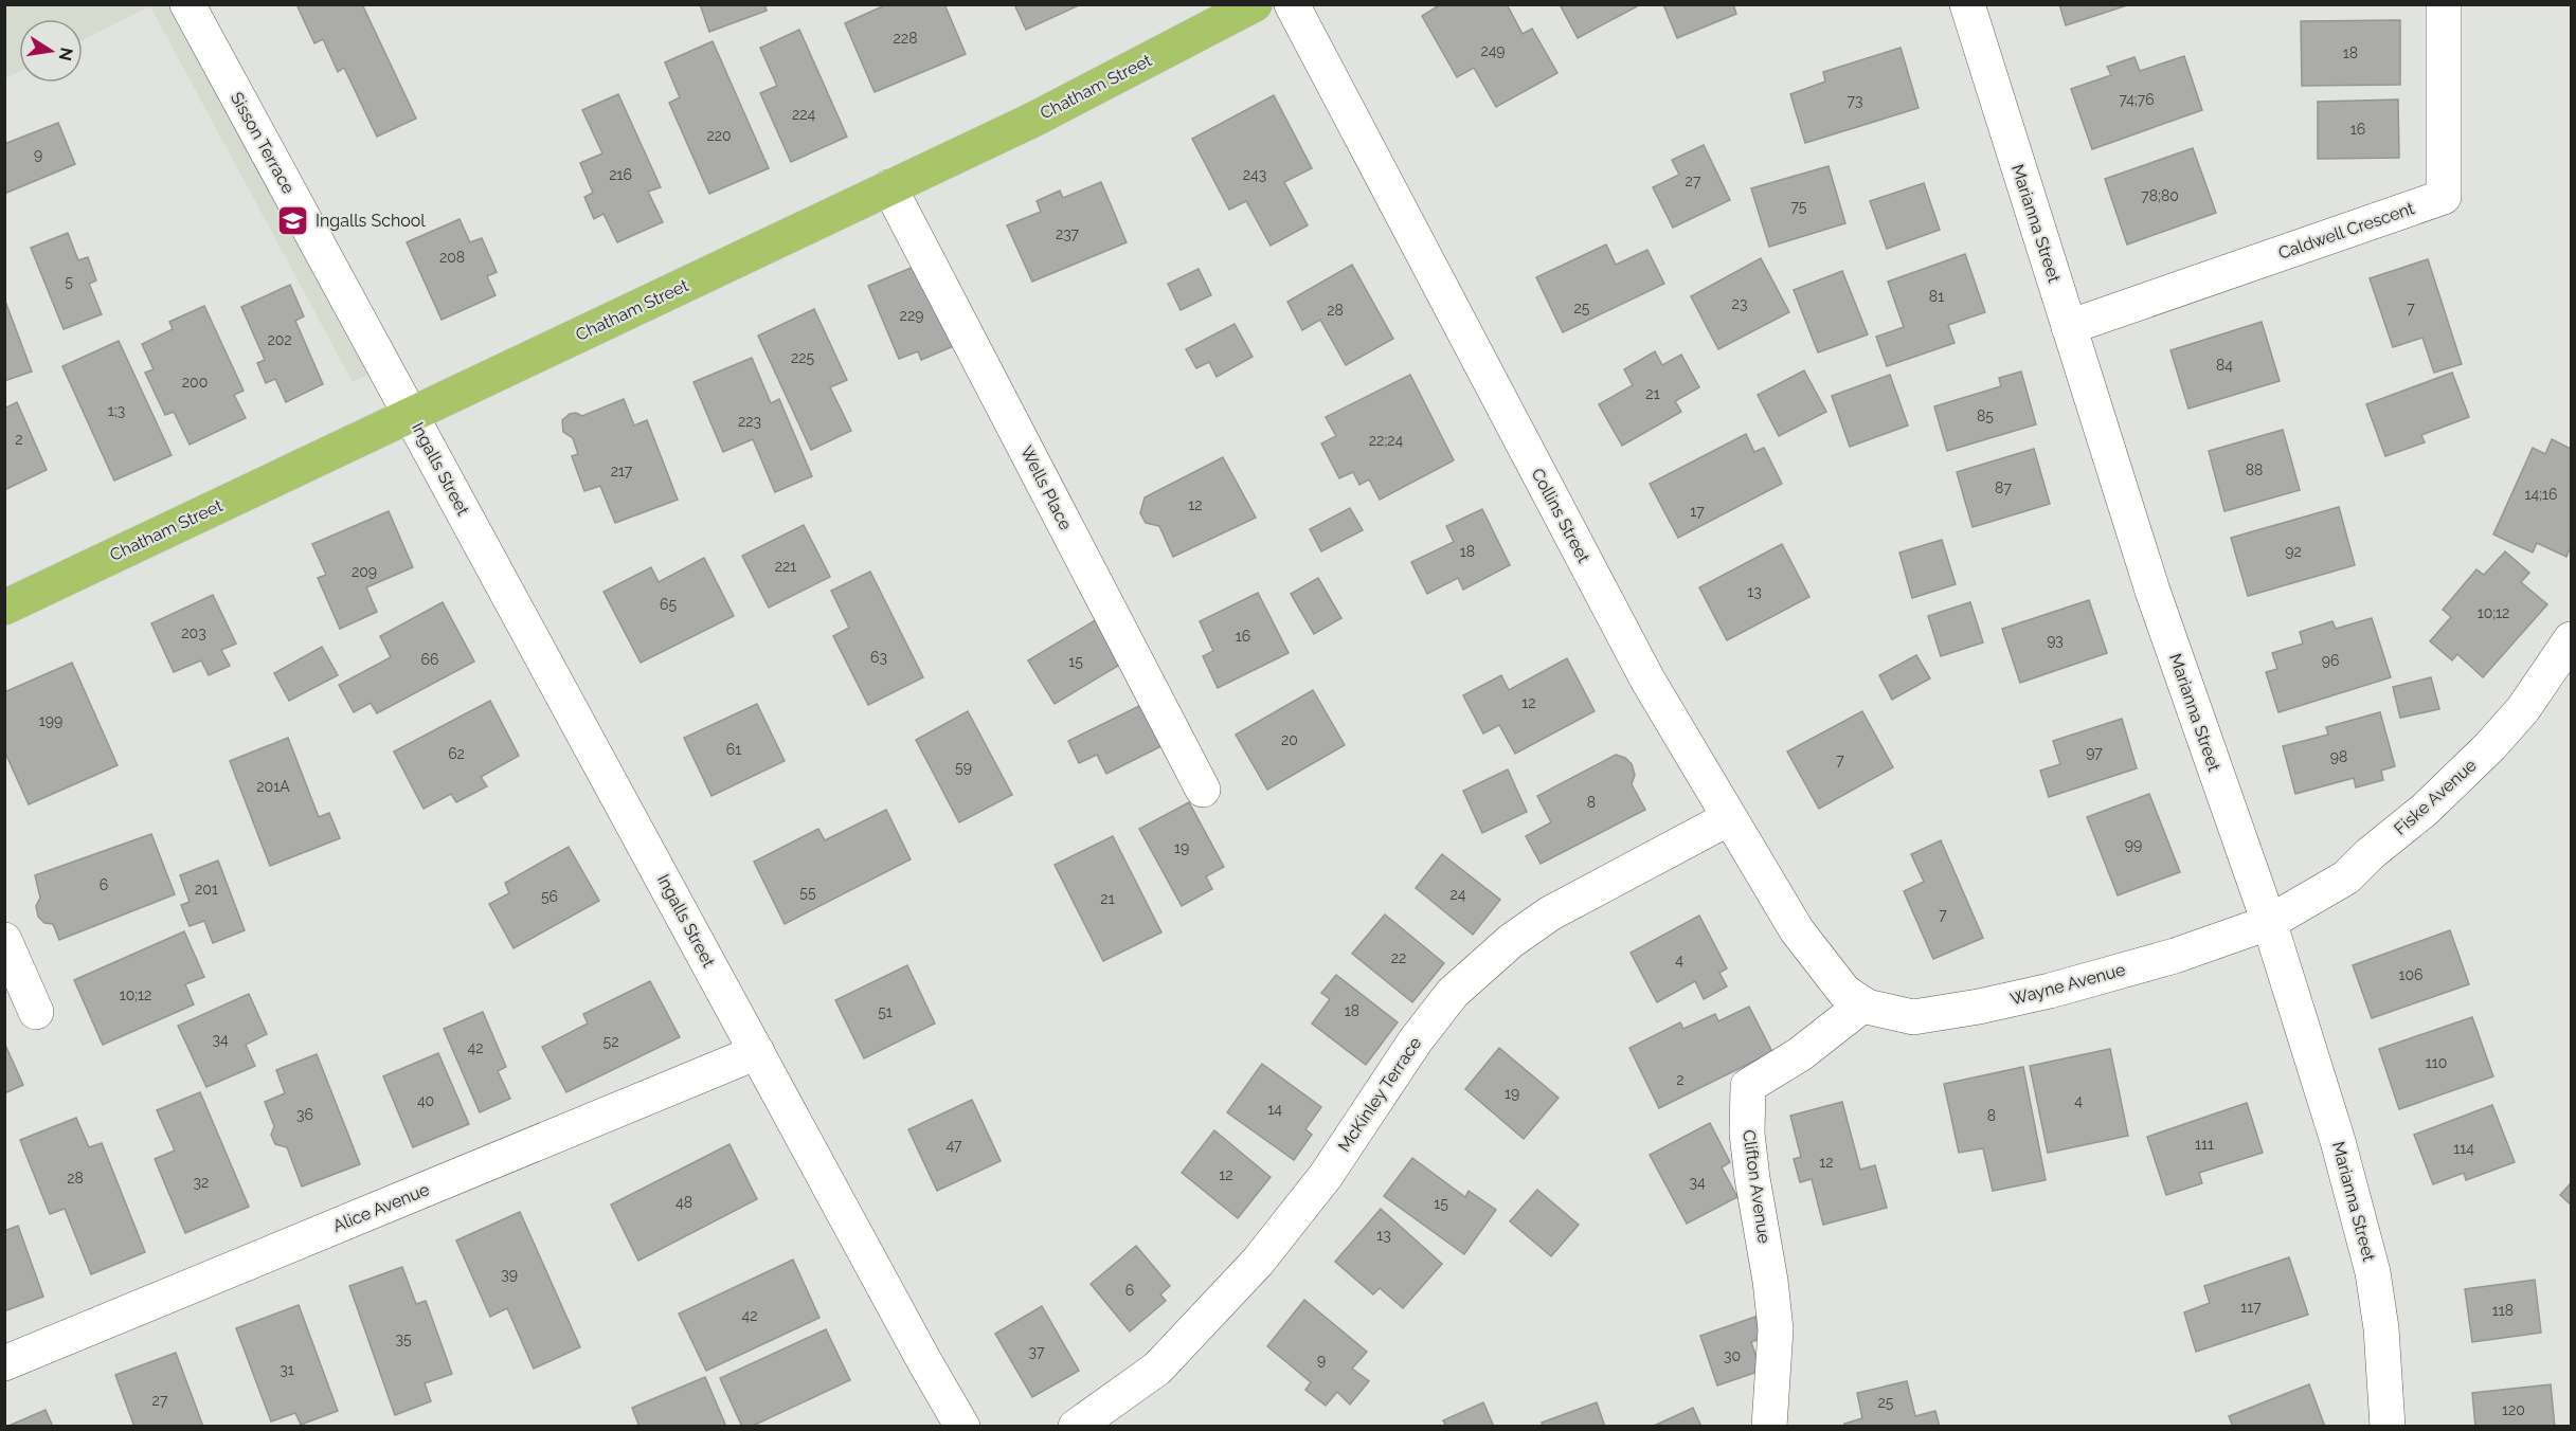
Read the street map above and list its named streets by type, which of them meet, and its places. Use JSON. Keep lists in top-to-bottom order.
{
  "streets": {
    "main road": ["Chatham Street"],
    "street": [
      "Sisson Terrace",
      "Marianna Street",
      "Caldwell Crescent",
      "Ingalls Street",
      "Wells Place",
      "Collins Street",
      "Fiske Avenue",
      "Wayne Avenue",
      "McKinley Terrace",
      "Clifton Avenue",
      "Alice Avenue"
    ]
  },
  "crossings": [
    ["Chatham Street", "Sisson Terrace"],
    ["Chatham Street", "Ingalls Street"],
    ["Chatham Street", "Wells Place"],
    ["Sisson Terrace", "Ingalls Street"],
    ["Marianna Street", "Caldwell Crescent"],
    ["Marianna Street", "Fiske Avenue"],
    ["Marianna Street", "Wayne Avenue"],
    ["Ingalls Street", "Alice Avenue"],
    ["Collins Street", "Wayne Avenue"],
    ["Collins Street", "McKinley Terrace"],
    ["Collins Street", "Clifton Avenue"],
    ["Fiske Avenue", "Wayne Avenue"],
    ["Wayne Avenue", "Clifton Avenue"]
  ],
  "places": {
    "school or university": ["Ingalls School"]
  },
  "house_numbers": [
    "228",
    "249",
    "18",
    "74;76",
    "73",
    "224",
    "16",
    "220",
    "9",
    "216",
    "243",
    "27",
    "78;80",
    "75",
    "237",
    "208",
    "5",
    "81",
    "23",
    "25",
    "7",
    "28",
    "229",
    "202",
    "225",
    "84",
    "200",
    "21",
    "1;3",
    "85",
    "223",
    "2",
    "22;24",
    "88",
    "217",
    "87",
    "14;16",
    "12",
    "17",
    "18",
    "92",
    "221",
    "209",
    "13",
    "65",
    "10;12",
    "203",
    "16",
    "93",
    "63",
    "66",
    "96",
    "15",
    "12",
    "199",
    "20",
    "61",
    "97",
    "62",
    "98",
    "7",
    "59",
    "201A",
    "8",
    "99",
    "19",
    "6",
    "201",
    "55",
    "24",
    "56",
    "21",
    "7",
    "22",
    "4",
    "106",
    "10;12",
    "18",
    "51",
    "34",
    "52",
    "42",
    "110",
    "2",
    "19",
    "40",
    "4",
    "14",
    "36",
    "8",
    "111",
    "47",
    "114",
    "12",
    "12",
    "28",
    "32",
    "34",
    "48",
    "15",
    "13",
    "39",
    "6",
    "117",
    "118",
    "42",
    "35",
    "37",
    "30",
    "9",
    "31",
    "27",
    "25",
    "120"
  ],
  "north": "right"
}
